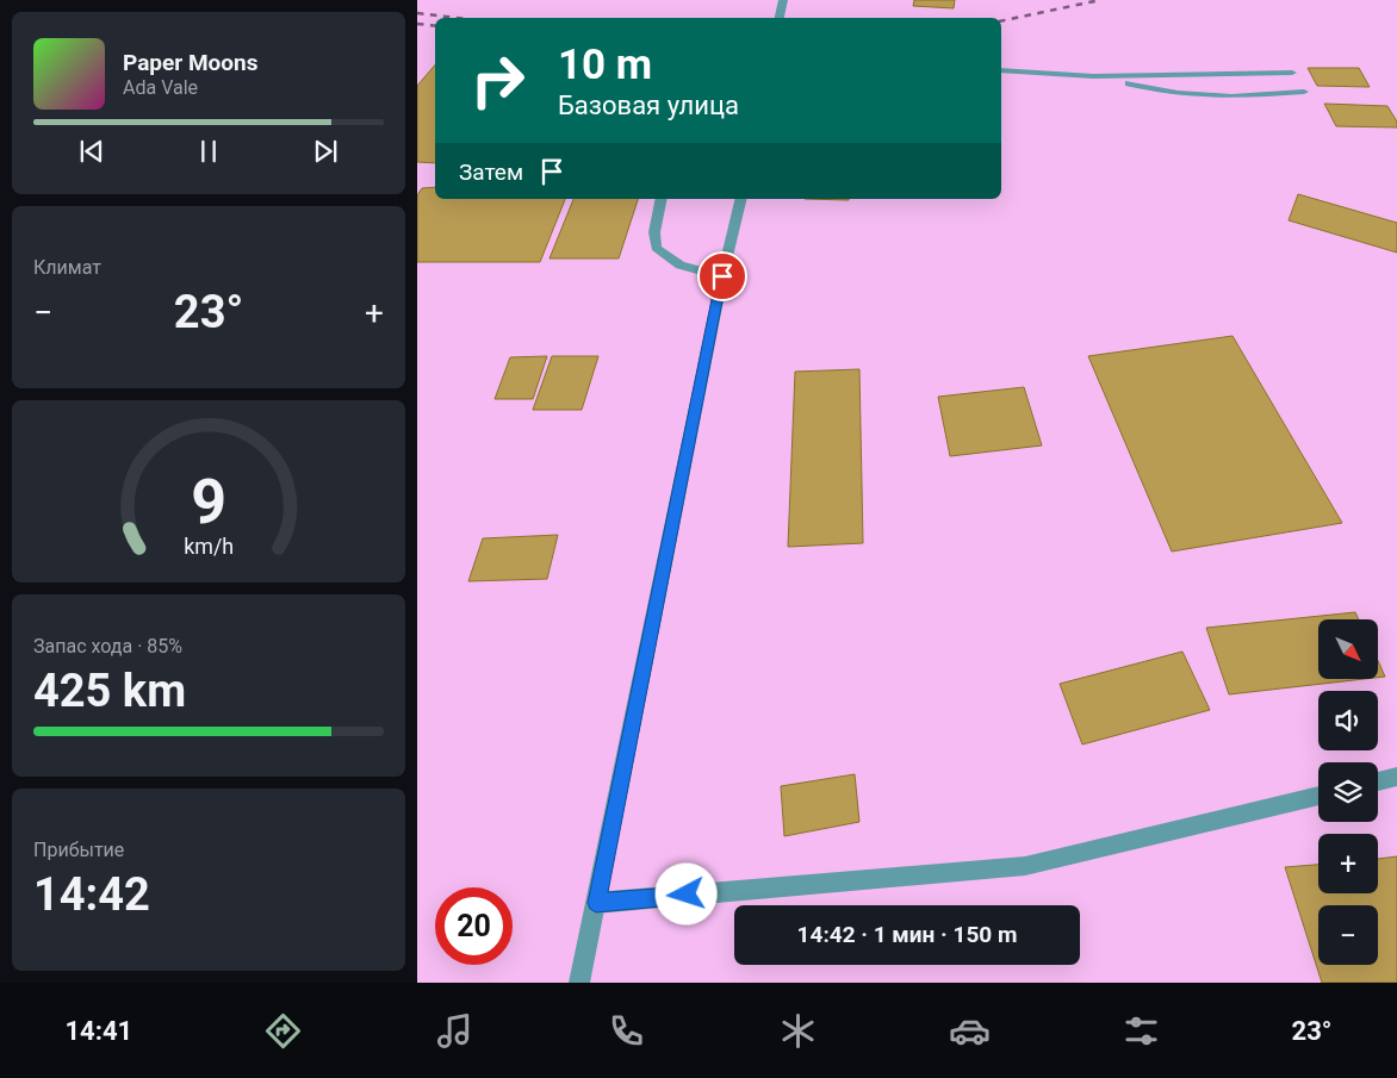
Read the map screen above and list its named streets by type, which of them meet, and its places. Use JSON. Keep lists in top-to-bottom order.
{
  "north": "bottom right",
  "page": {
    "turn": ["10 m", "Базовая улица"],
    "song": ["Paper Moons", "Ada Vale"],
    "then": "Затем",
    "tile": [
      "Климат",
      ["Запас хода · 85%", "425 km"],
      ["Прибытие", "14:42"]
    ],
    "heat": ["−", "23°", "+"],
    "map_buttons": ["+", "−"],
    "limit": "20",
    "trip": "14:42 · 1 мин · 150 m",
    "tabs": ["14:41", "23°"],
    "gauge": ["9", "km/h"]
  }
}
